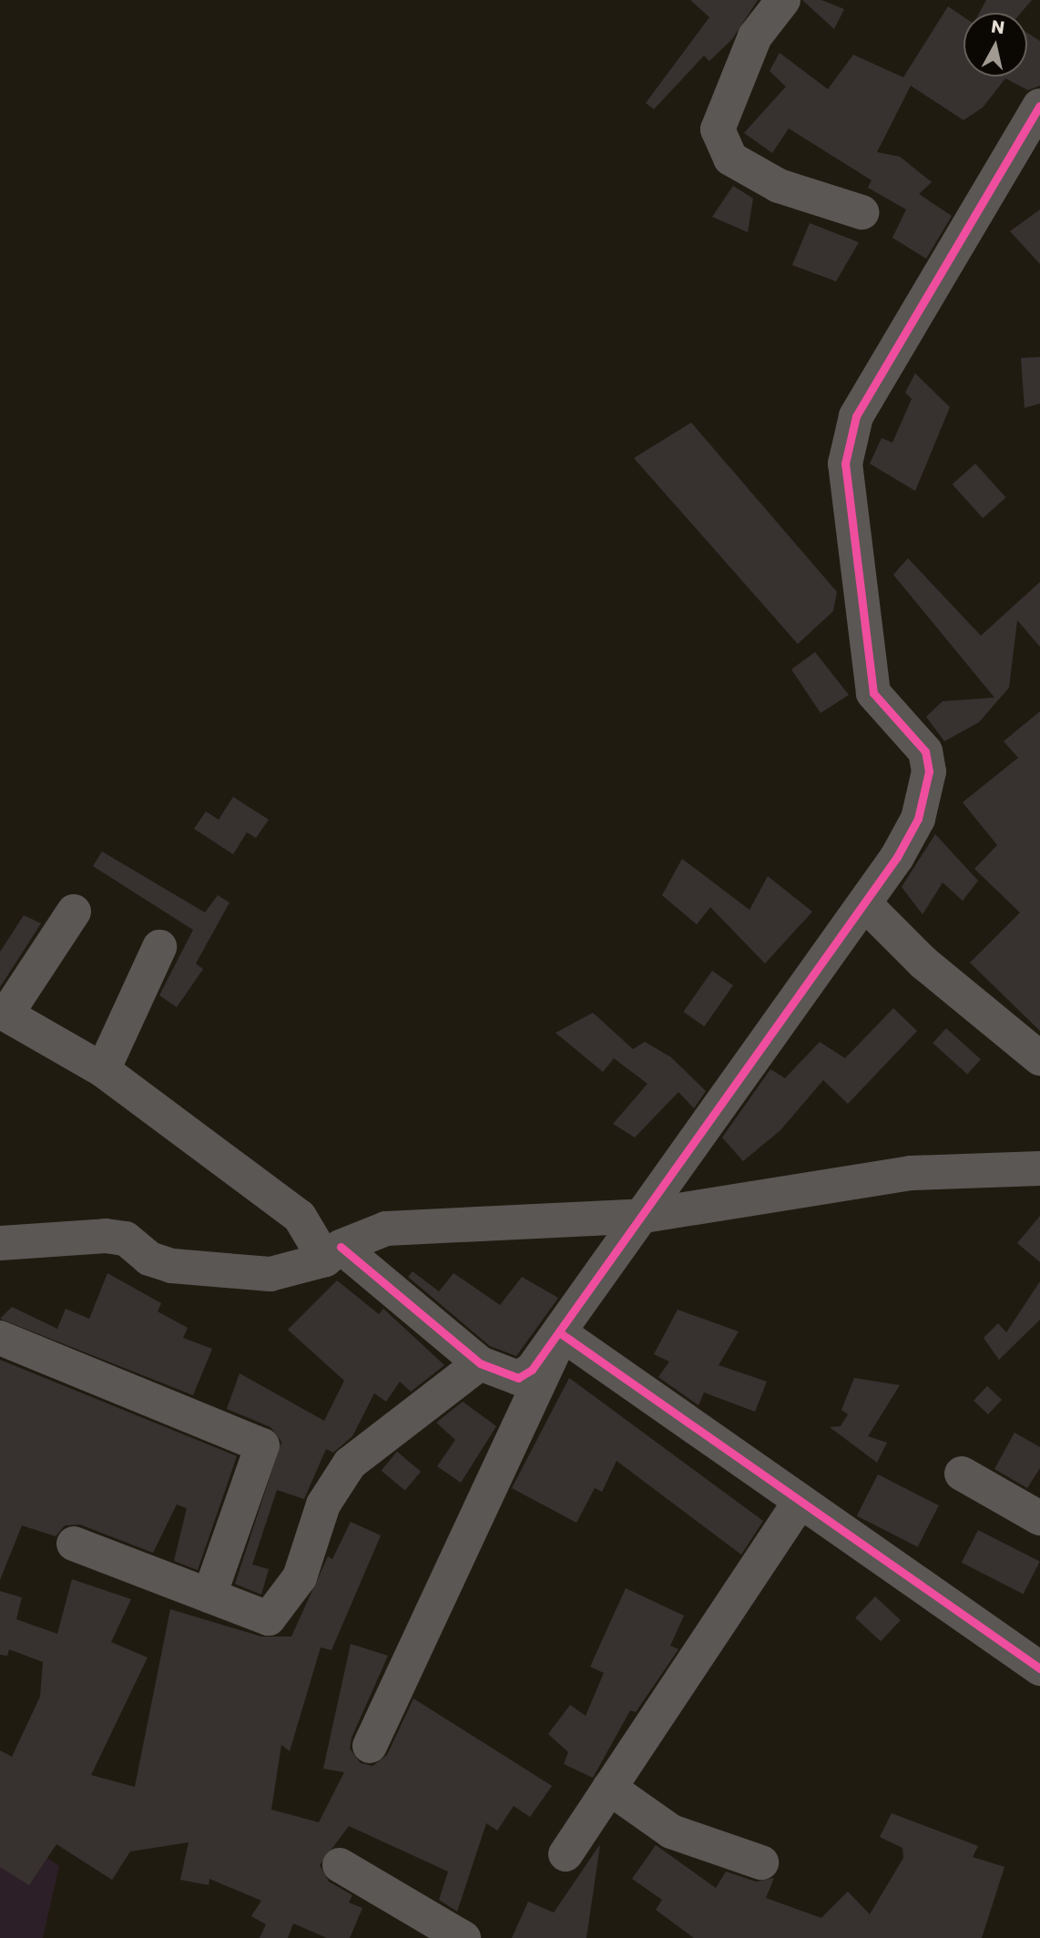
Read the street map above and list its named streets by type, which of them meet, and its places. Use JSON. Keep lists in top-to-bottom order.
{
  "north": "top"
}
